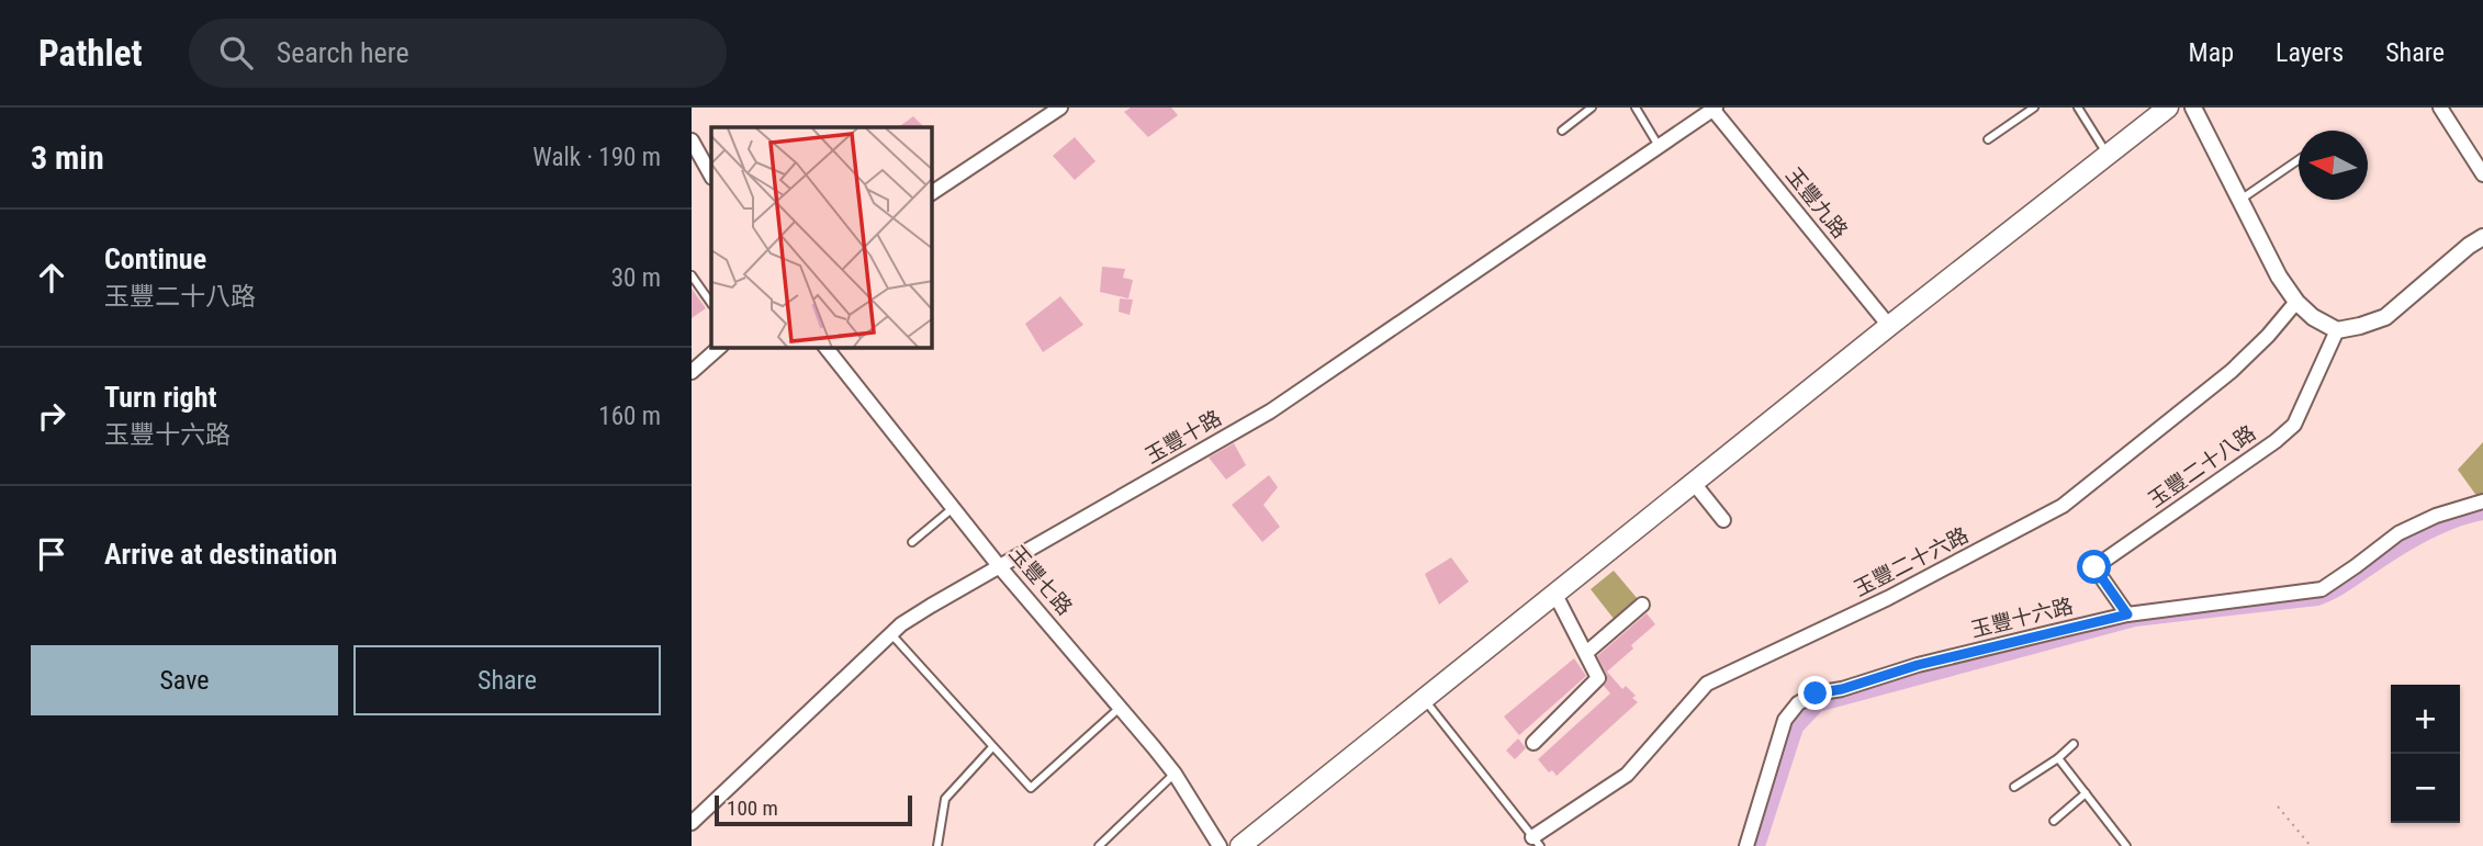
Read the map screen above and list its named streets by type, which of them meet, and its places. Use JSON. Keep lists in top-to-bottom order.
{
  "streets": {
    "street": [
      "玉豐九路",
      "玉豐十路",
      "玉豐二十八路",
      "玉豐二十六路",
      "玉豐七路",
      "玉豐十六路"
    ]
  },
  "crossings": [
    ["玉豐九路", "玉豐十路"],
    ["玉豐十路", "玉豐七路"],
    ["玉豐二十八路", "玉豐十六路"]
  ],
  "scale_bar": "100 m",
  "north": "left",
  "page": {
    "header": "Pathlet",
    "search": "Search here",
    "nav": ["Map", "Layers", "Share"],
    "heading": ["3 min", "Walk · 190 m"],
    "list": [
      ["Continue", "玉豐二十八路", "30 m"],
      ["Turn right", "玉豐十六路", "160 m"],
      "Arrive at destination"
    ],
    "buttons": ["Save", "Share"],
    "map_buttons": ["+", "−"],
    "scale": "100 m"
  }
}
